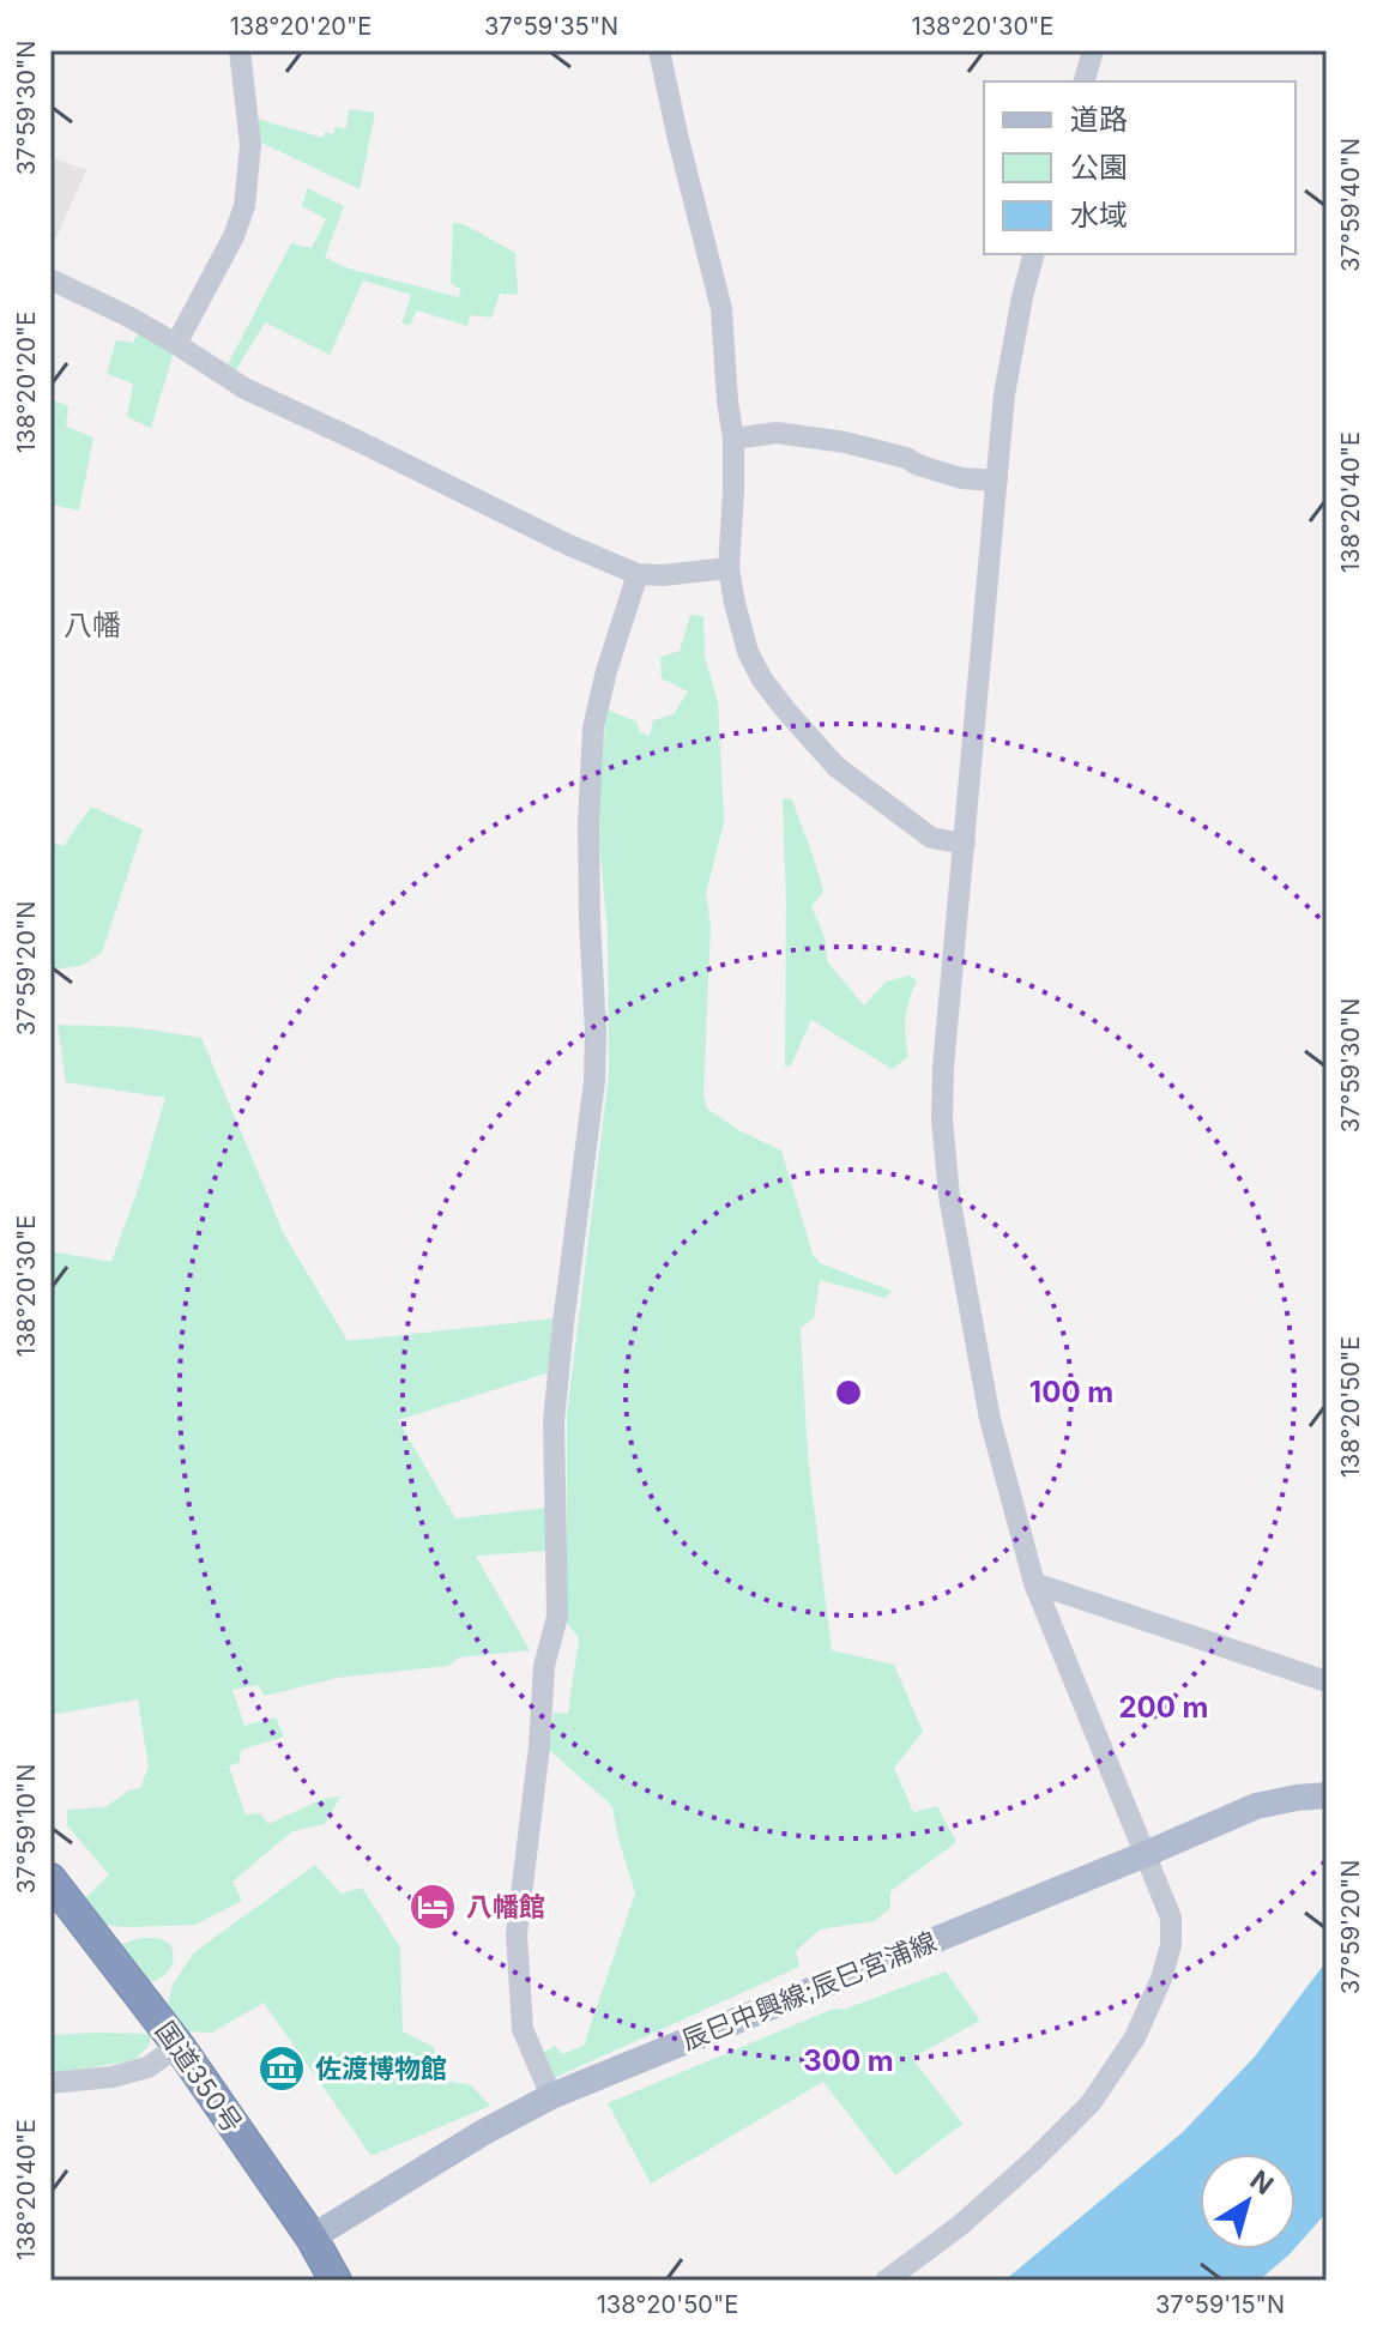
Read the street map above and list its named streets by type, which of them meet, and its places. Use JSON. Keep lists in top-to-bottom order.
{
  "streets": {
    "highway": ["国道350号"],
    "main road": ["辰巳中興線;辰巳宮浦線"]
  },
  "crossings": [
    ["辰巳中興線;辰巳宮浦線", "国道350号"]
  ],
  "districts": ["八幡"],
  "places": {
    "hotel": ["八幡館"],
    "museum": ["佐渡博物館"]
  },
  "legend": ["道路", "公園", "水域"],
  "north": "top right",
  "coordinates": [
    "138°20'20\"E",
    "37°59'35\"N",
    "138°20'30\"E",
    "37°59'30\"N",
    "37°59'40\"N",
    "138°20'40\"E",
    "37°59'20\"N",
    "138°20'50\"E",
    "37°59'10\"N",
    "37°59'15\"N"
  ],
  "rings": ["100 m", "200 m", "300 m"]
}
